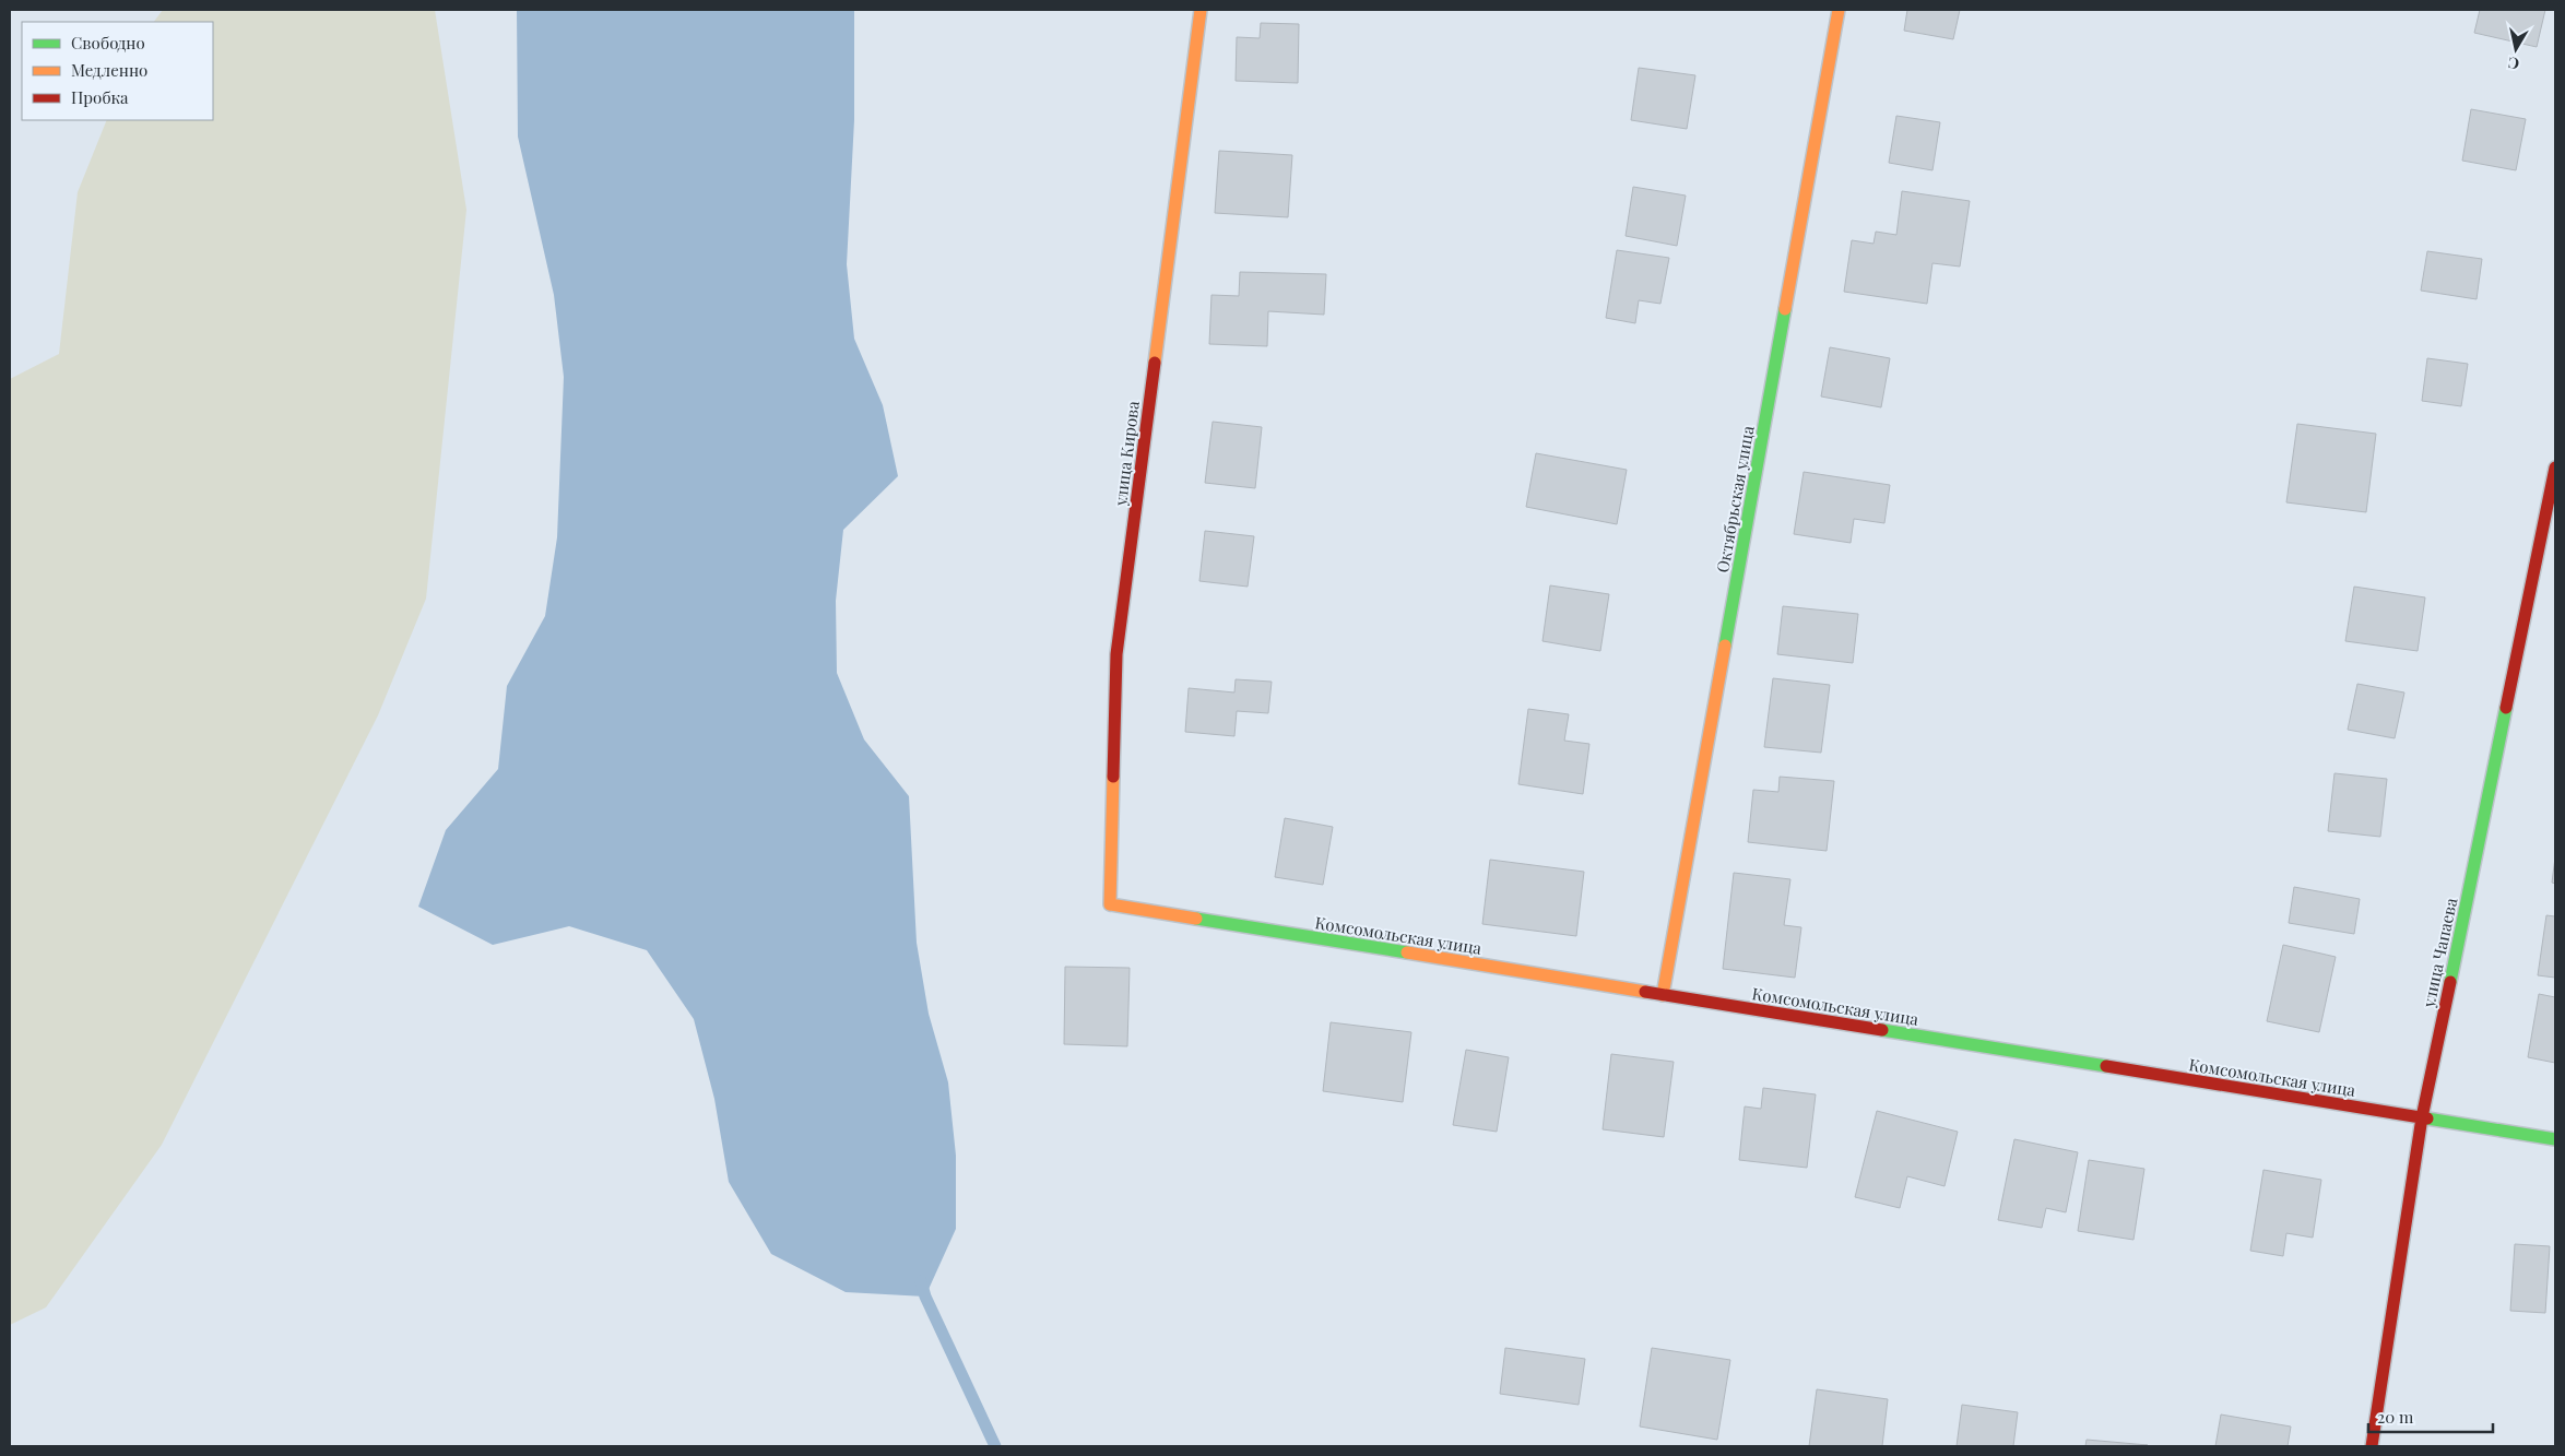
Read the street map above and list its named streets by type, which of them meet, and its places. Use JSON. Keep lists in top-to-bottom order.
{
  "streets": {
    "street": [
      "улица Кирова",
      "Октябрьская улица",
      "Комсомольская улица",
      "улица Чапаева"
    ]
  },
  "crossings": [
    ["улица Кирова", "Комсомольская улица"],
    ["Октябрьская улица", "Комсомольская улица"],
    ["Комсомольская улица", "улица Чапаева"]
  ],
  "legend": ["Свободно", "Медленно", "Пробка"],
  "scale_bar": "20 m",
  "north": "bottom"
}
